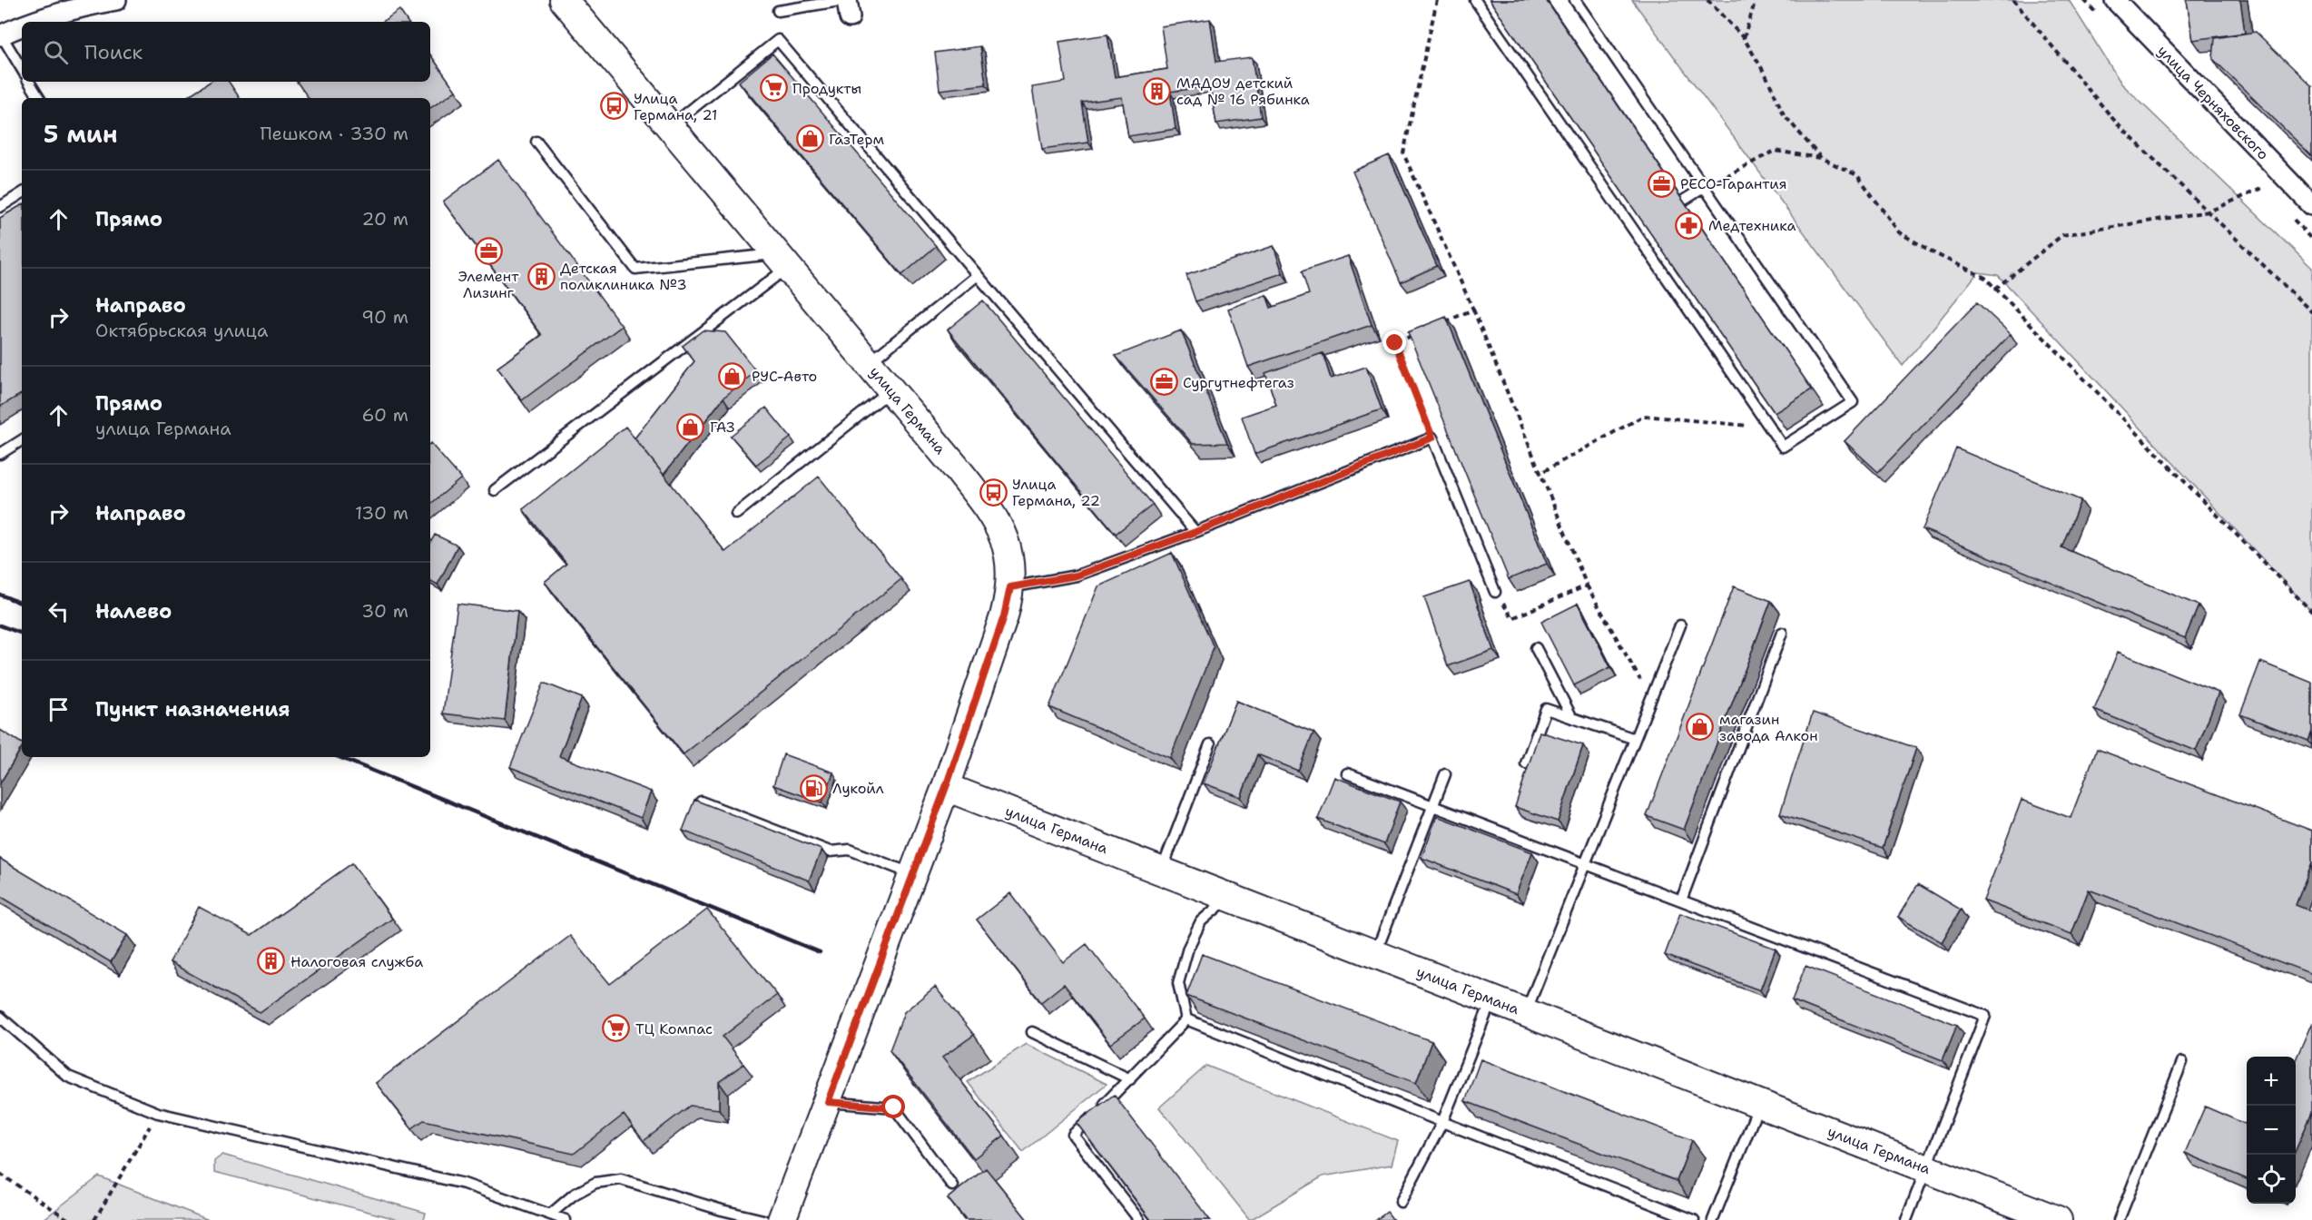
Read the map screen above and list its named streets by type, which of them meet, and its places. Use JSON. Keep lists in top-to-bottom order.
{
  "streets": {
    "main road": ["улица Германа"],
    "street": ["улица Черняховского"]
  },
  "places": {
    "supermarket": ["Продукты", "ТЦ Компас"],
    "building": ["МАДОУ детский сад № 16 Рябинка", "Детская поликлиника №3", "Налоговая служба"],
    "bus stop": ["Улица Германа, 21", "Улица Германа, 22"],
    "shop": [
      "ГазТерм",
      "РУС-Авто",
      "ГАЗ",
      "магазин завода Алкон"
    ],
    "office": ["РЕСО-Гарантия", "Элемент Лизинг", "Сургутнефтегаз"],
    "pharmacy": ["Медтехника"],
    "fuel station": ["Лукойл"]
  },
  "page": {
    "search": "Поиск",
    "heading": ["5 мин", "Пешком · 330 m"],
    "list": [
      ["Прямо", "20 m"],
      ["Направо", "Октябрьская улица", "90 m"],
      ["Прямо", "улица Германа", "60 m"],
      ["Направо", "130 m"],
      ["Налево", "30 m"],
      "Пункт назначения"
    ],
    "map_buttons": ["+", "−"]
  }
}
